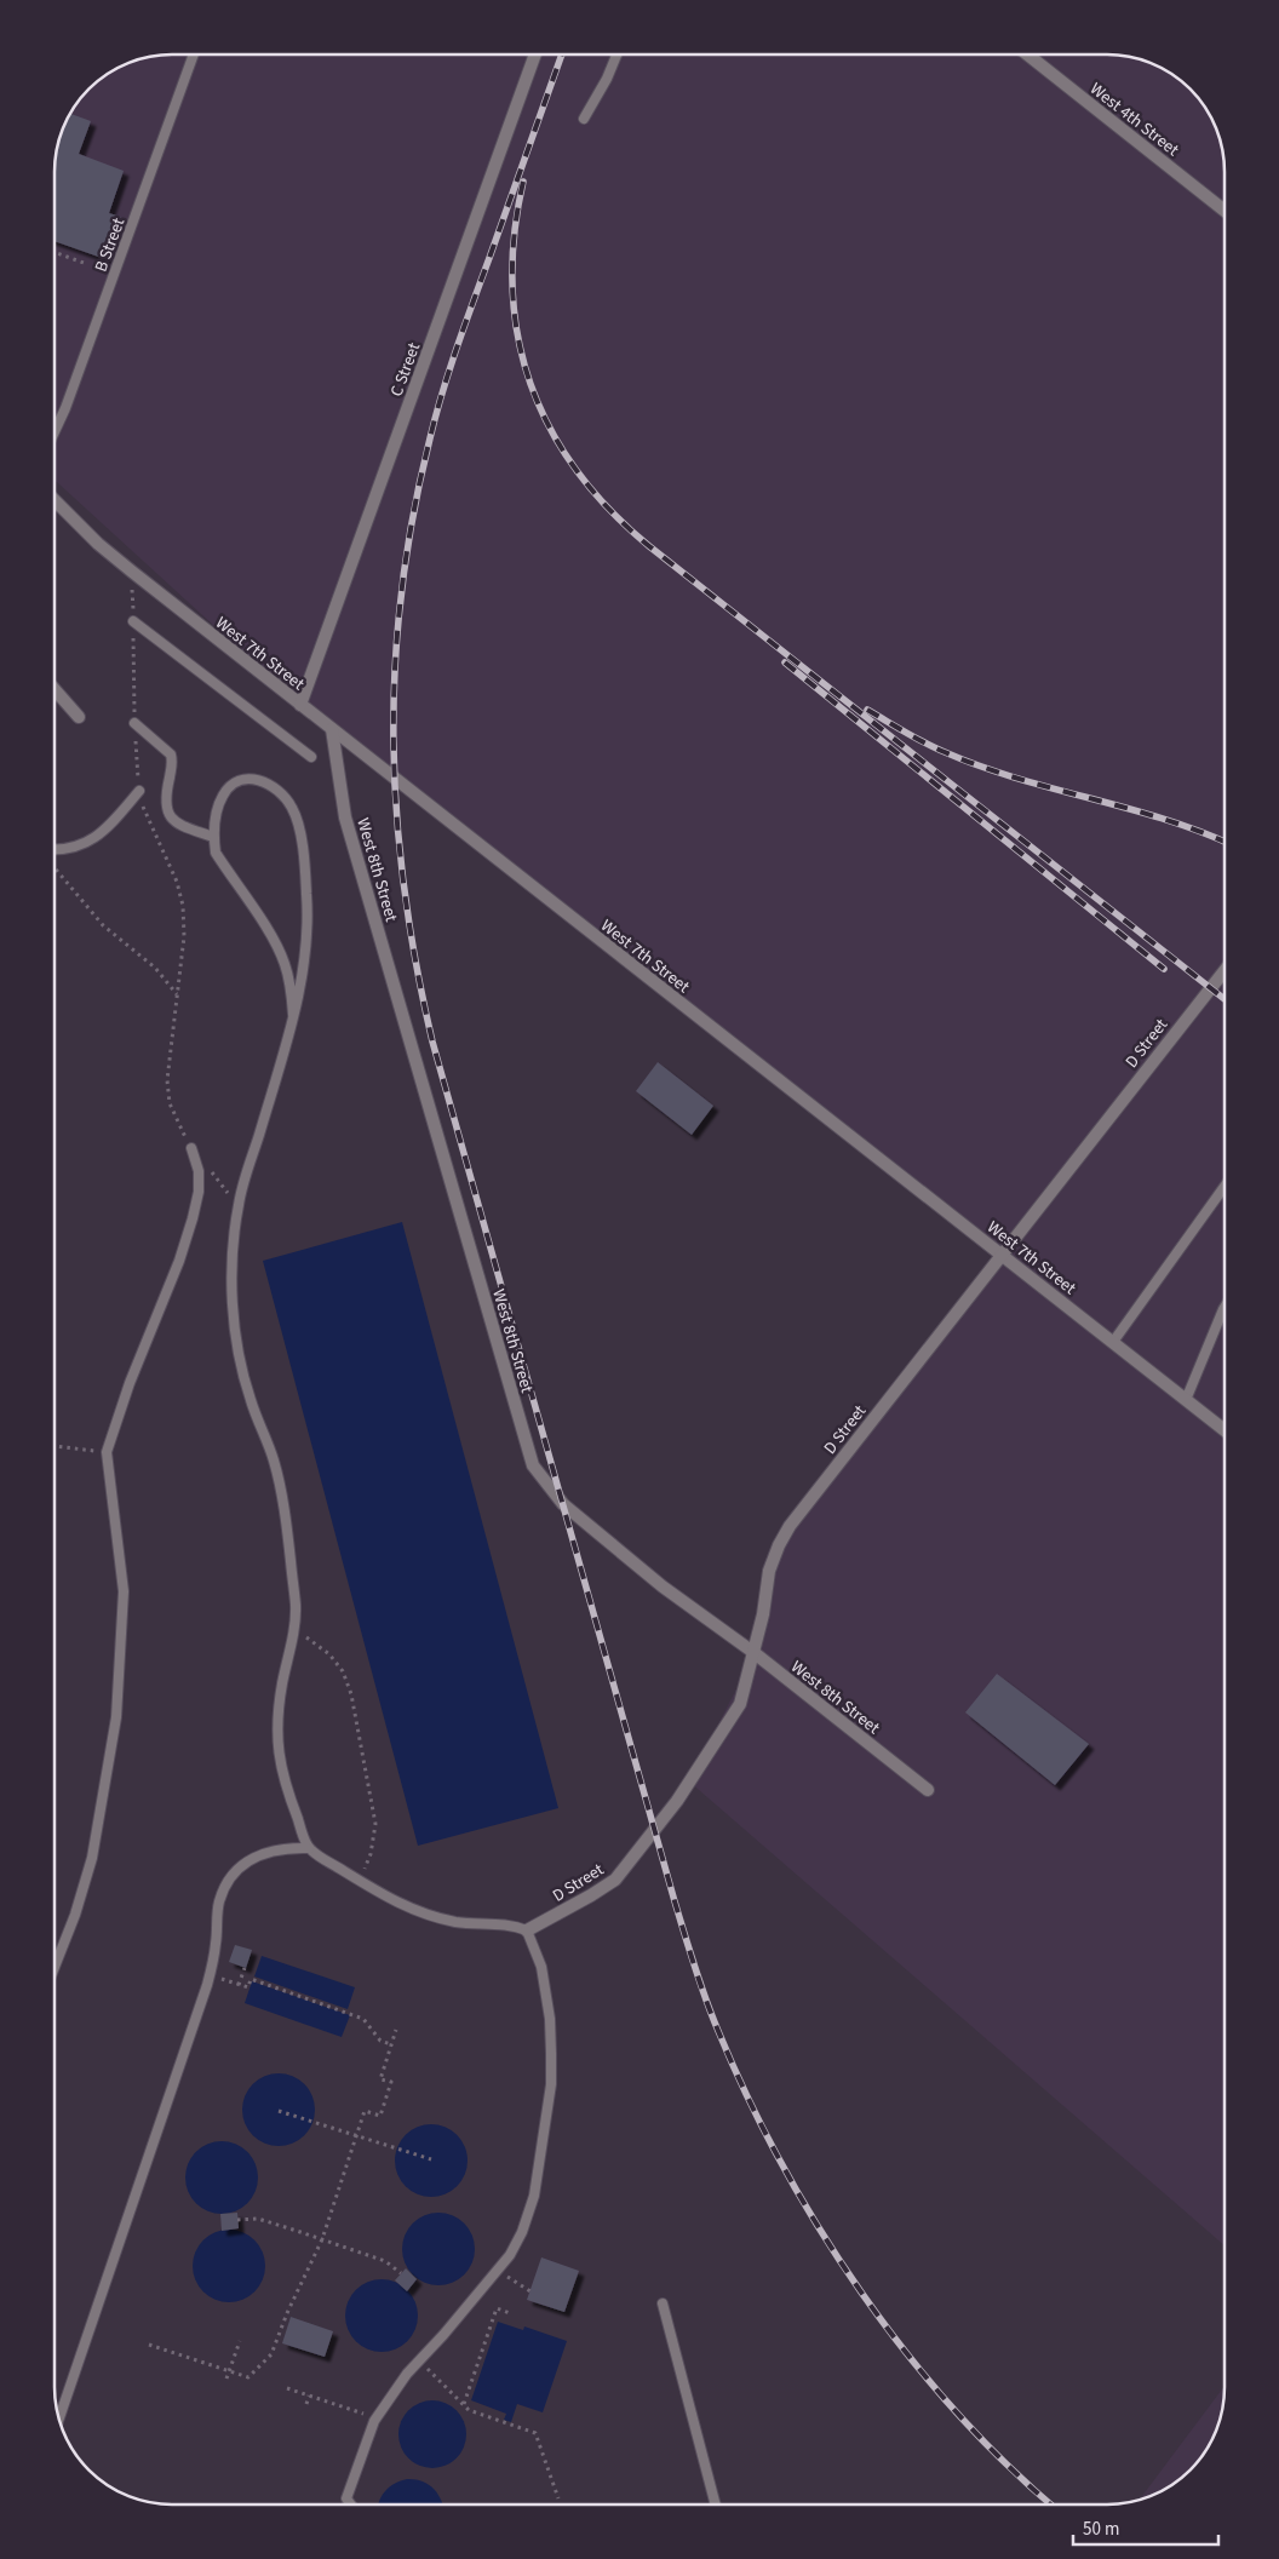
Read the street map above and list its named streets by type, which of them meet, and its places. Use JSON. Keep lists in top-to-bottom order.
{
  "streets": {
    "street": [
      "West 4th Street",
      "C Street",
      "West 7th Street",
      "West 8th Street",
      "D Street"
    ],
    "lane": ["B Street"]
  },
  "crossings": [
    ["C Street", "West 7th Street"],
    ["West 7th Street", "West 8th Street"],
    ["West 7th Street", "D Street"],
    ["West 8th Street", "D Street"]
  ],
  "scale_bar": "50 m"
}
